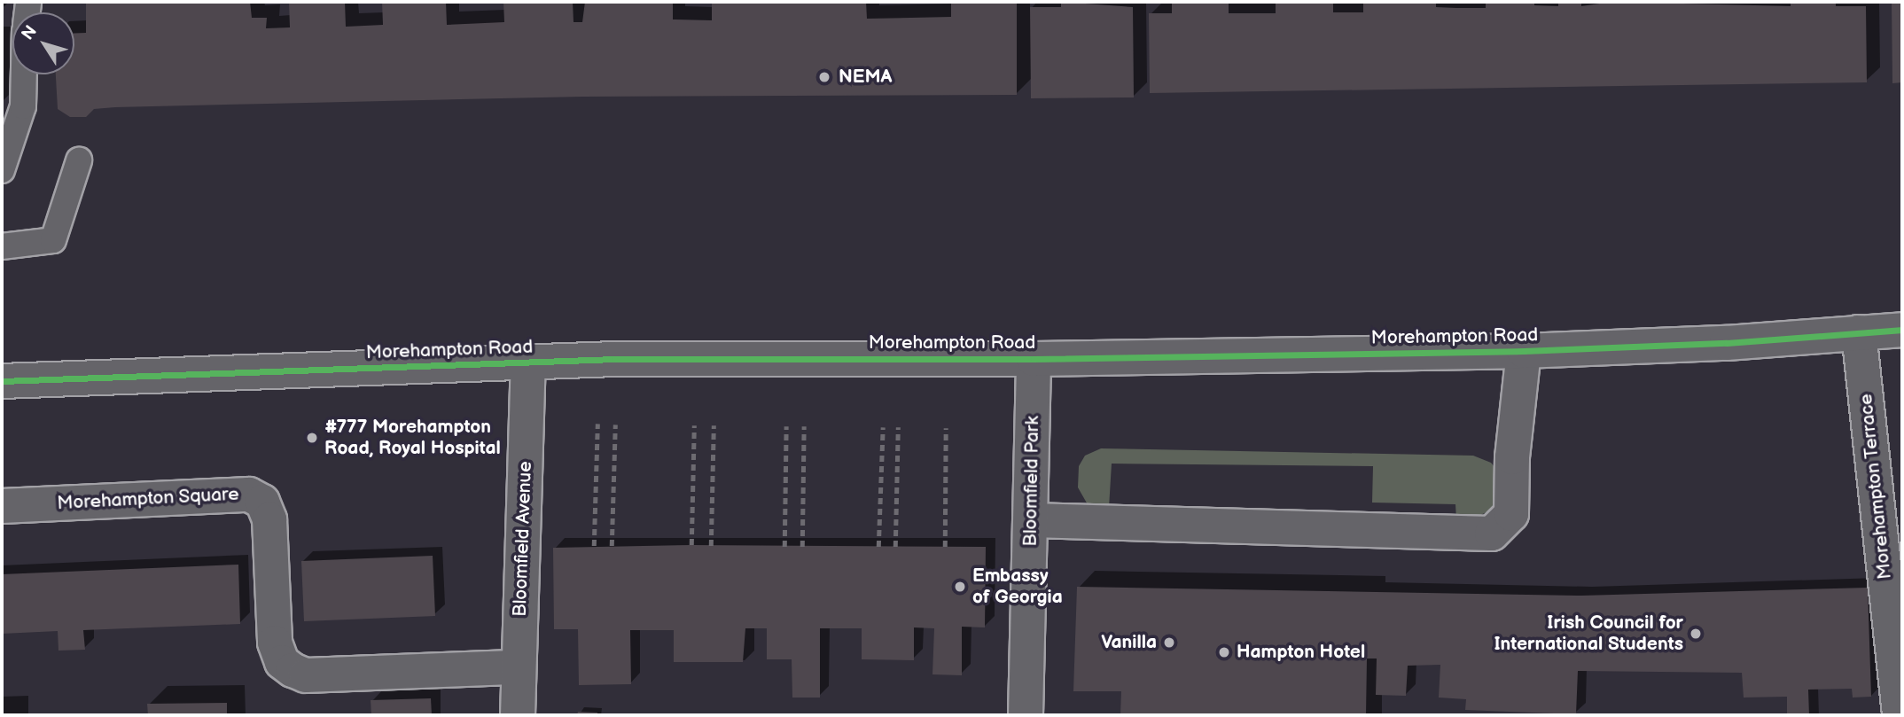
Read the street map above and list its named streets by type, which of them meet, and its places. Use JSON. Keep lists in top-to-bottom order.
{
  "streets": {
    "street": [
      "Morehampton Road",
      "Bloomfield Park",
      "Morehampton Terrace",
      "Morehampton Square",
      "Bloomfield Avenue"
    ]
  },
  "crossings": [
    ["Morehampton Road", "Bloomfield Park"],
    ["Morehampton Road", "Morehampton Terrace"],
    ["Morehampton Road", "Bloomfield Avenue"],
    ["Morehampton Square", "Bloomfield Avenue"]
  ],
  "places": [
    "NEMA",
    "#777 Morehampton Road, Royal Hospital",
    "Embassy of Georgia",
    "Irish Council for International Students",
    "Vanilla",
    "Hampton Hotel"
  ],
  "north": "top left"
}
